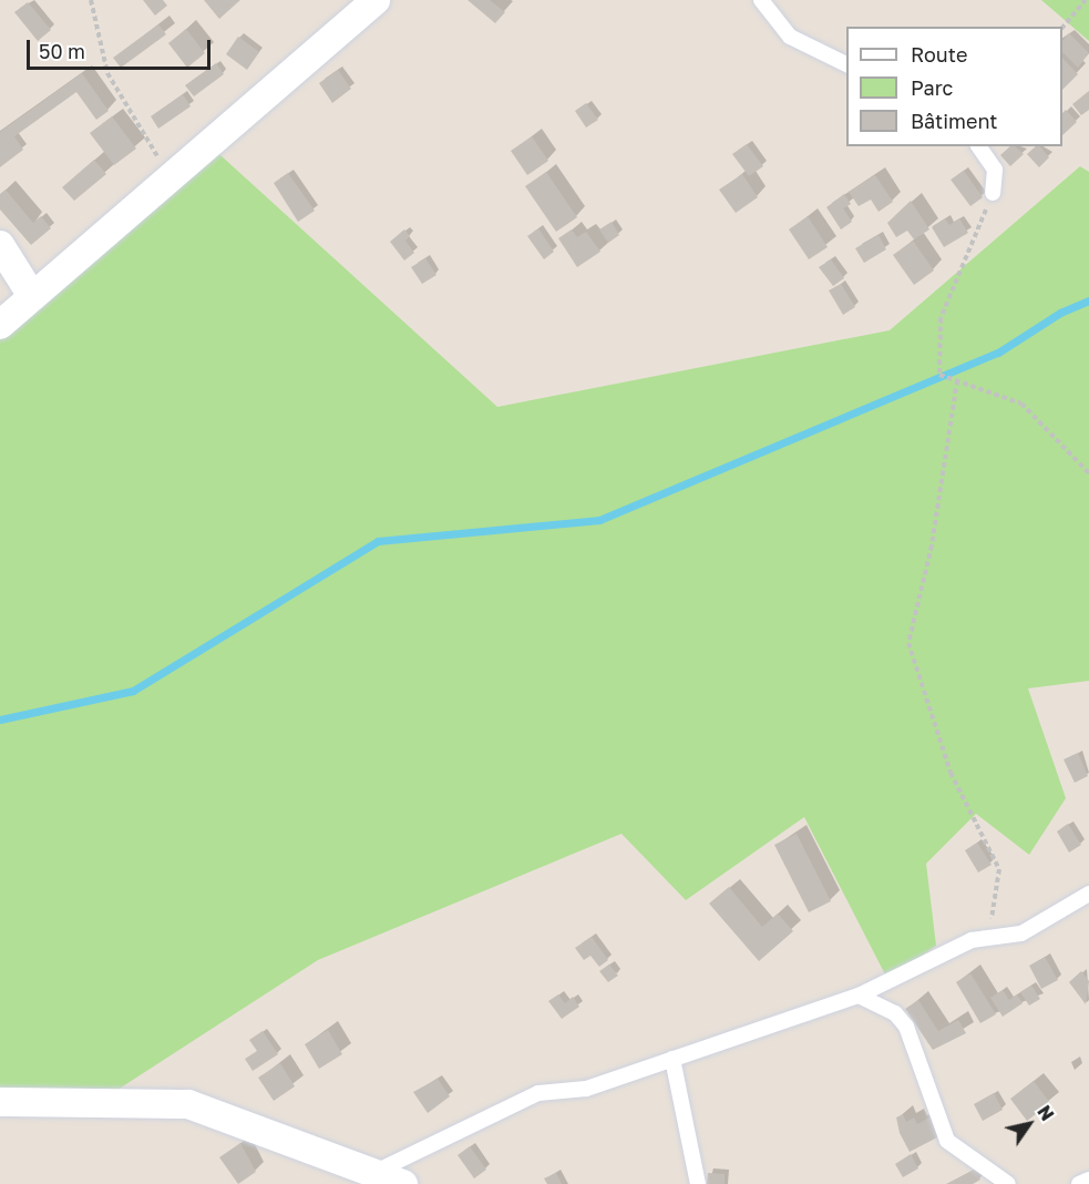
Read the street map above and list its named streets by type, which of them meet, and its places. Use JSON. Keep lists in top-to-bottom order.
{
  "legend": ["Route", "Parc", "Bâtiment"],
  "scale_bar": "50 m",
  "north": "top right"
}
